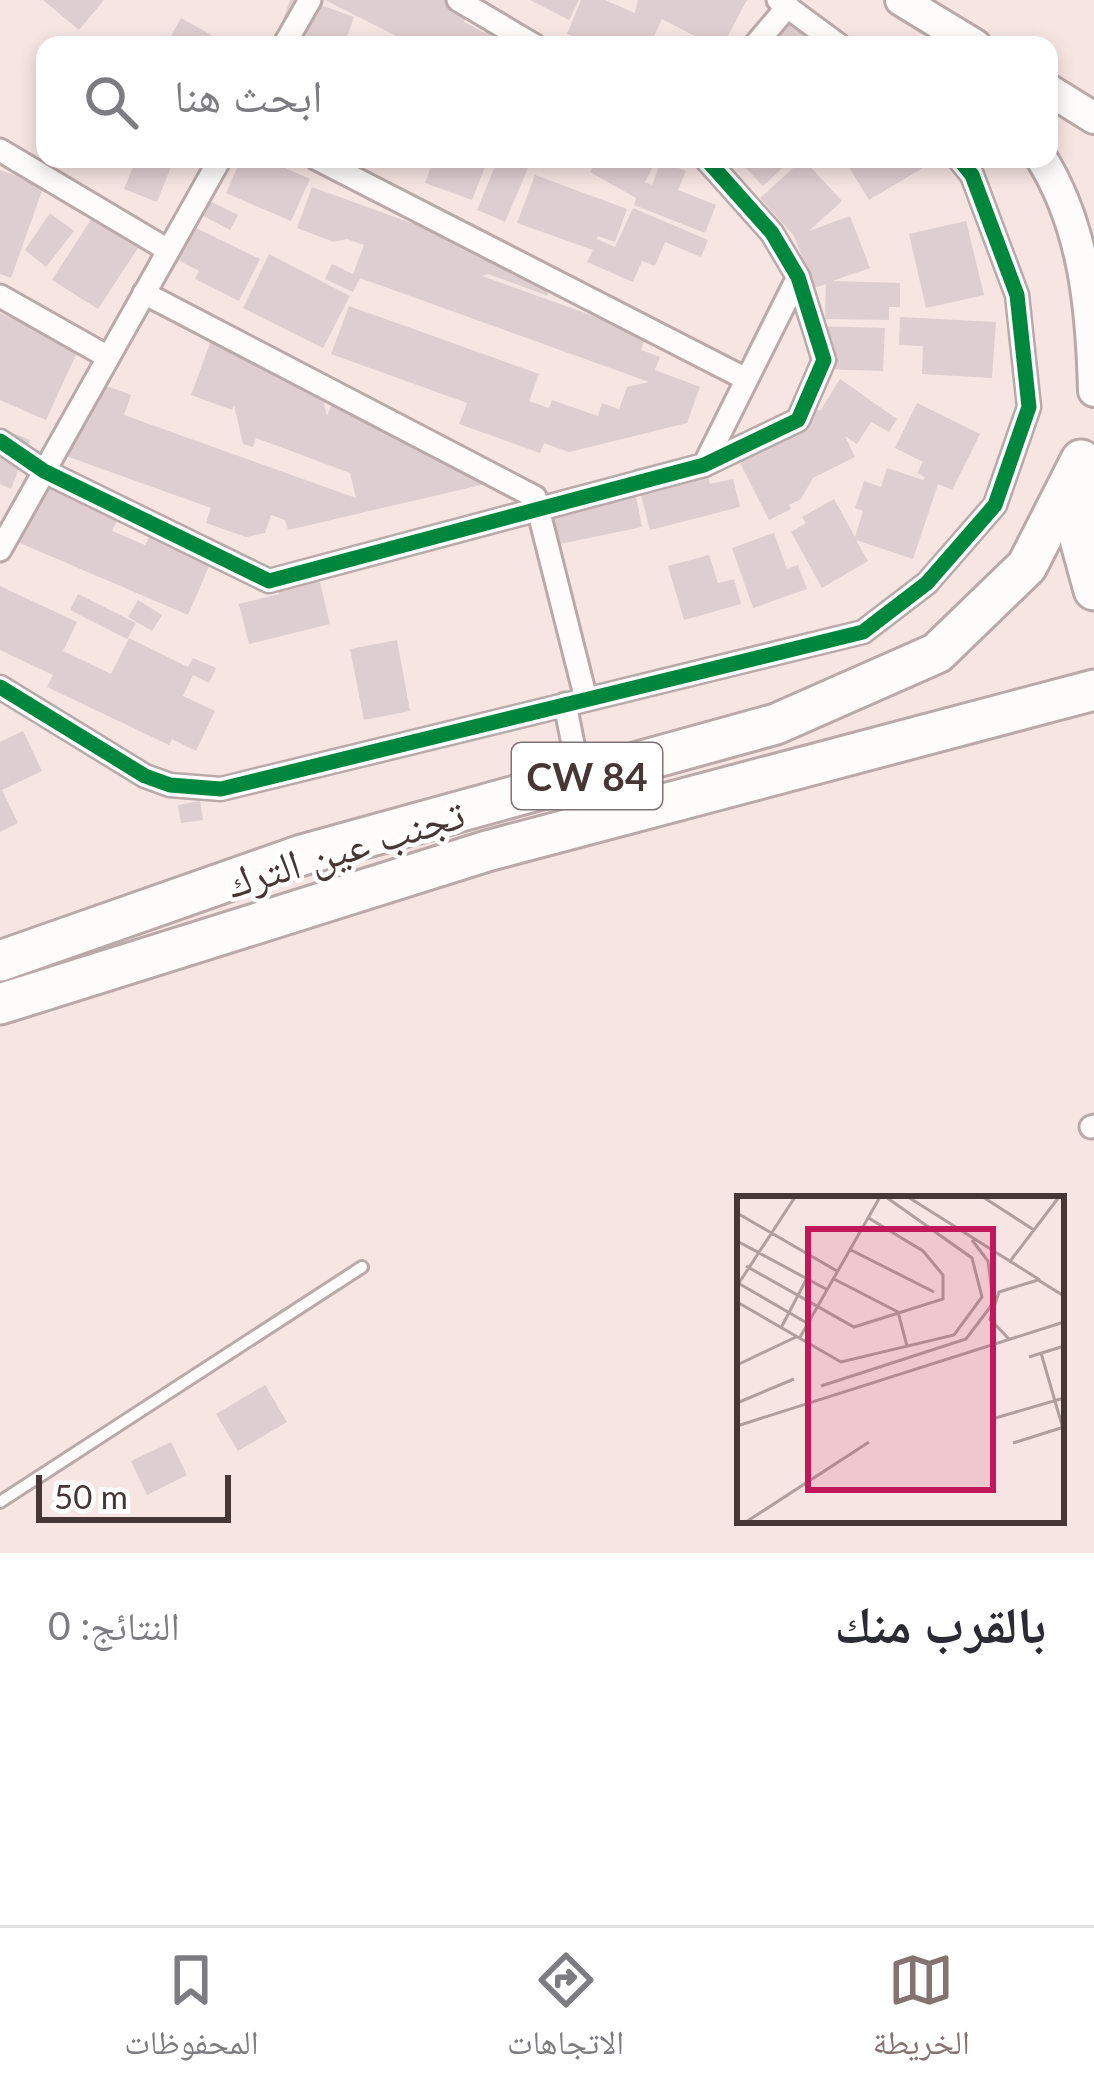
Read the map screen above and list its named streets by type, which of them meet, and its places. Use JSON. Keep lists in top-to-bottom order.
{
  "streets": {
    "highway": ["CW 84", "تجنب عين الترك"]
  },
  "scale_bar": "50 m",
  "page": {
    "search": "ابحث هنا",
    "scale": "50 m",
    "heading": ["بالقرب منك", "النتائج: 0"],
    "nav": ["الخريطة", "الاتجاهات", "المحفوظات"]
  }
}
